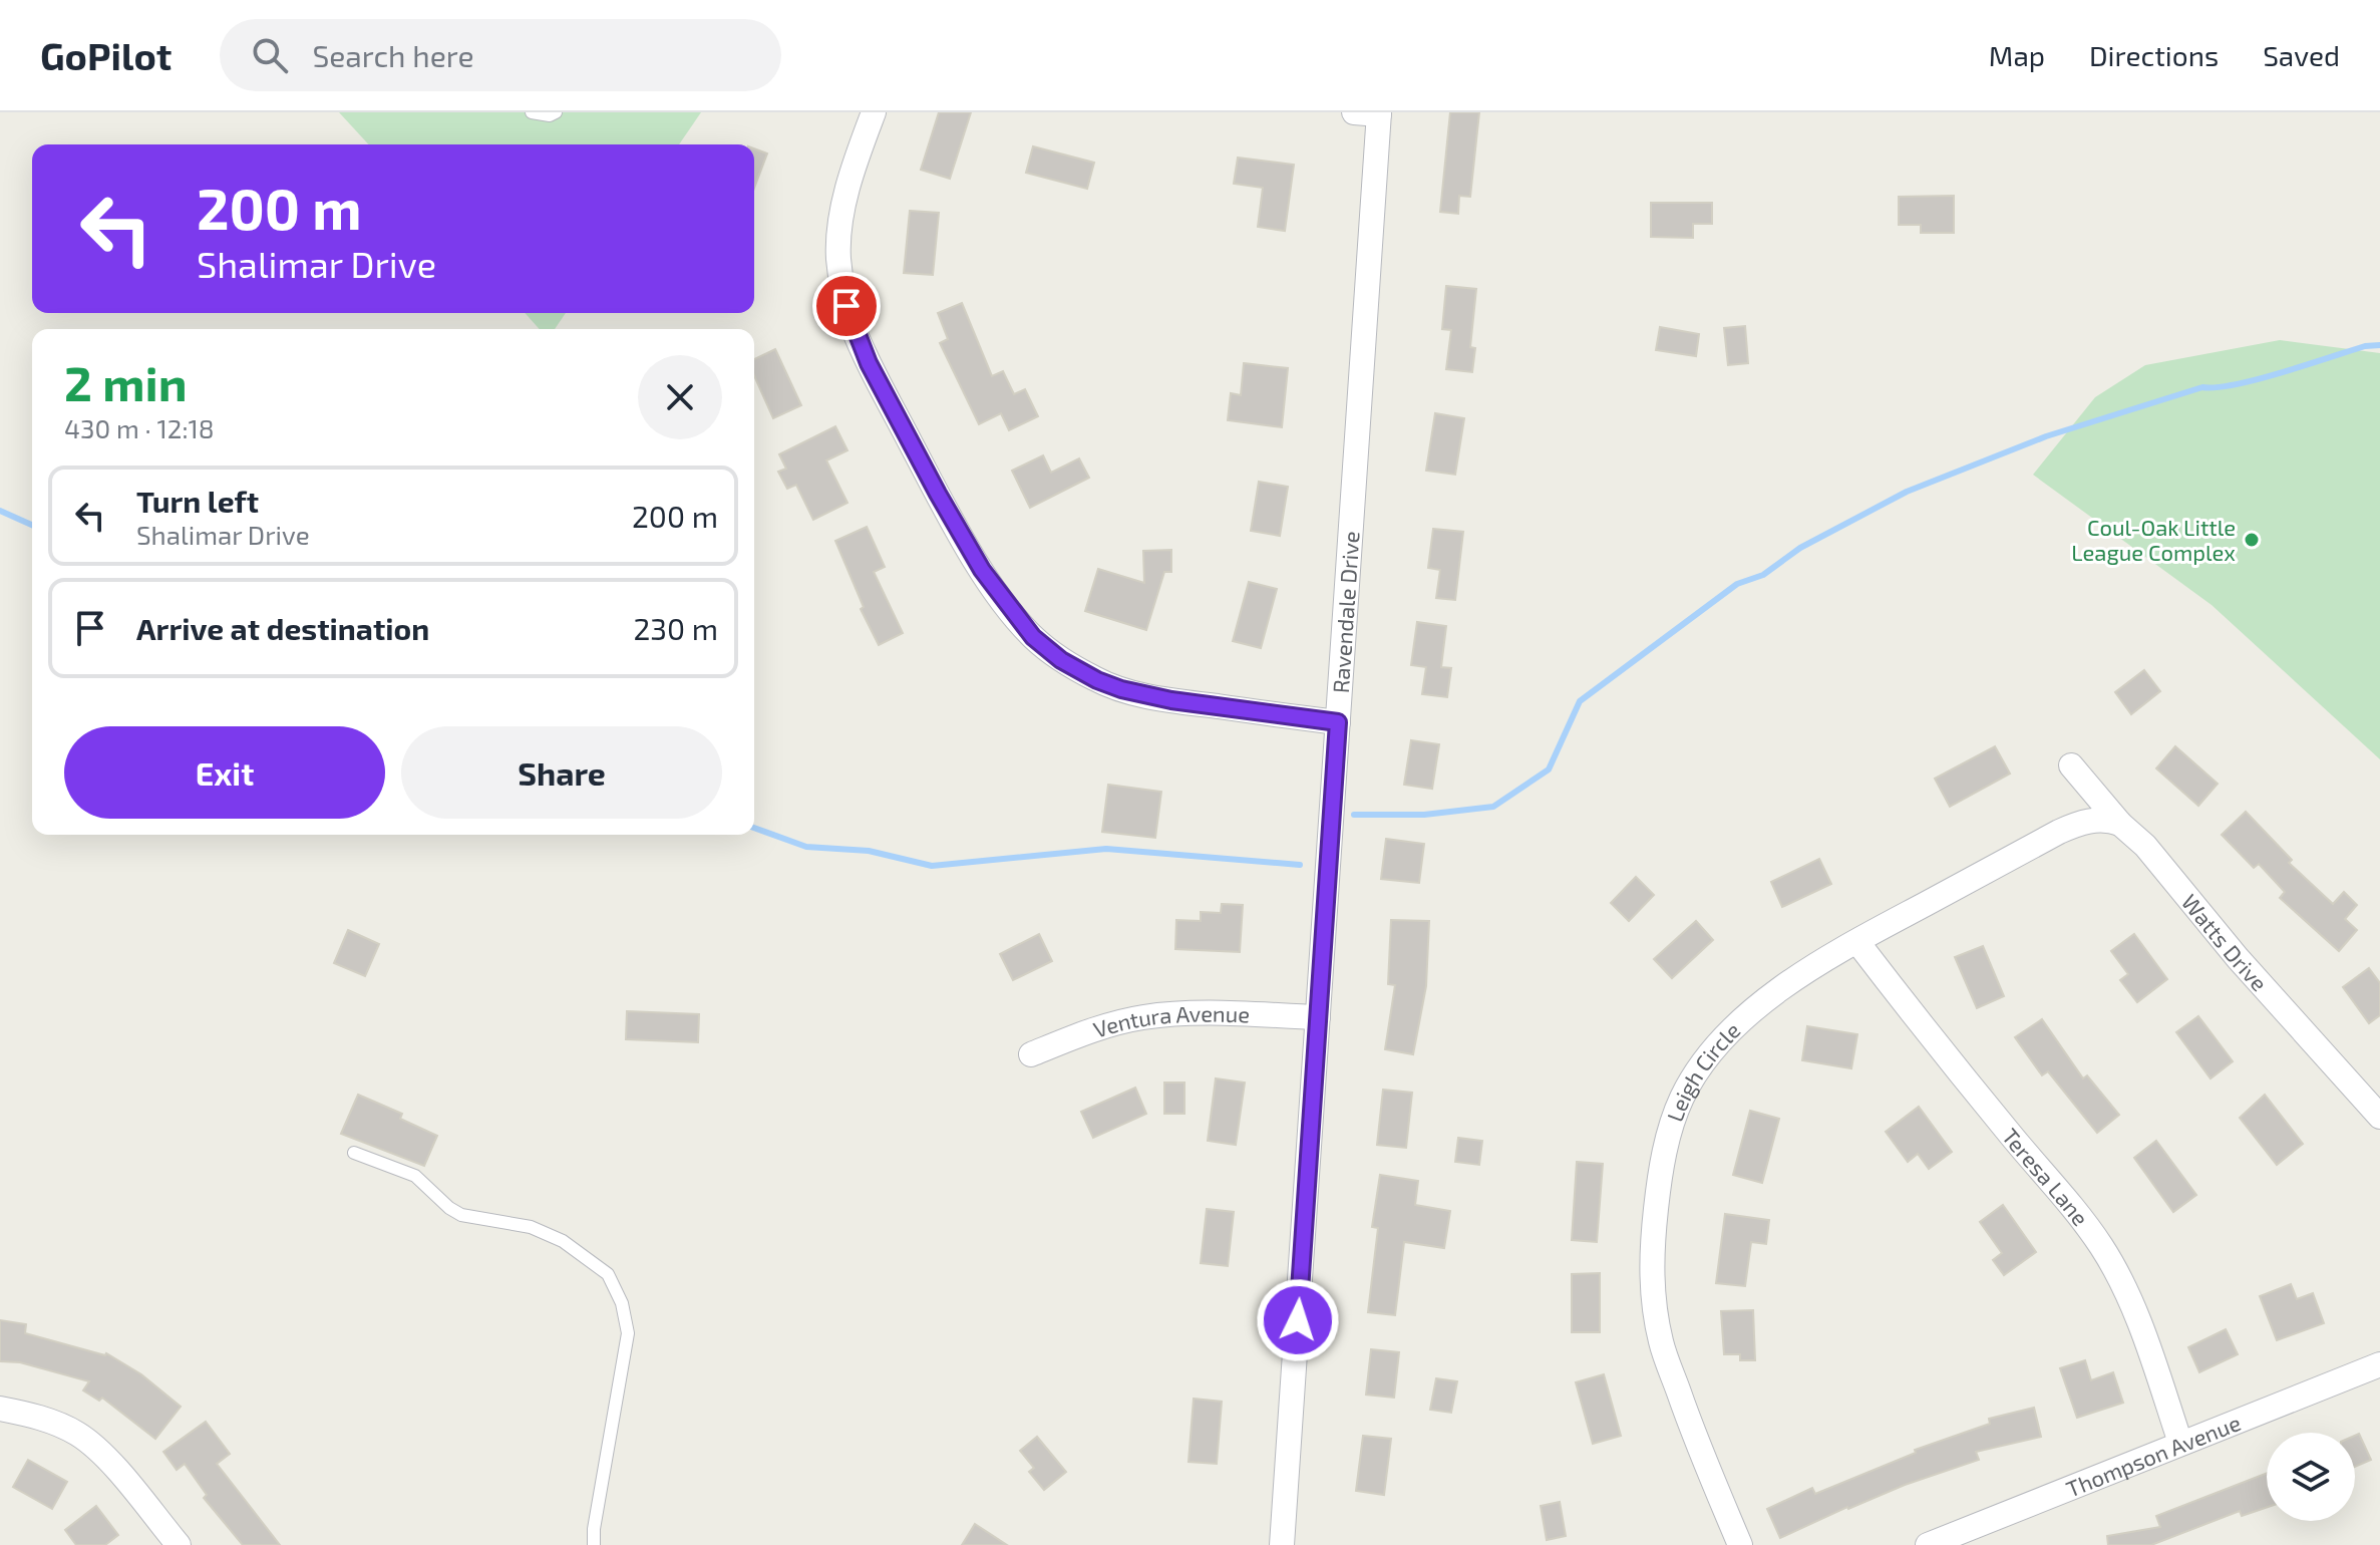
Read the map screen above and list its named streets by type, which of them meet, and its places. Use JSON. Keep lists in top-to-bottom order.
{
  "streets": {
    "street": [
      "Ravendale Drive",
      "Watts Drive",
      "Ventura Avenue",
      "Leigh Circle",
      "Teresa Lane",
      "Thompson Avenue"
    ]
  },
  "crossings": [
    ["Ravendale Drive", "Ventura Avenue"],
    ["Watts Drive", "Leigh Circle"],
    ["Leigh Circle", "Teresa Lane"],
    ["Teresa Lane", "Thompson Avenue"]
  ],
  "places": ["Coul-Oak Little League Complex"],
  "page": {
    "header": "GoPilot",
    "search": "Search here",
    "nav": ["Map", "Directions", "Saved"],
    "turn": ["200 m", "Shalimar Drive"],
    "heading": ["2 min", "430 m · 12:18"],
    "list": [
      {
        "name": "Turn left",
        "note": "Shalimar Drive",
        "value": "200 m"
      },
      {
        "name": "Arrive at destination",
        "value": "230 m"
      }
    ],
    "buttons": ["Exit", "Share"]
  }
}
